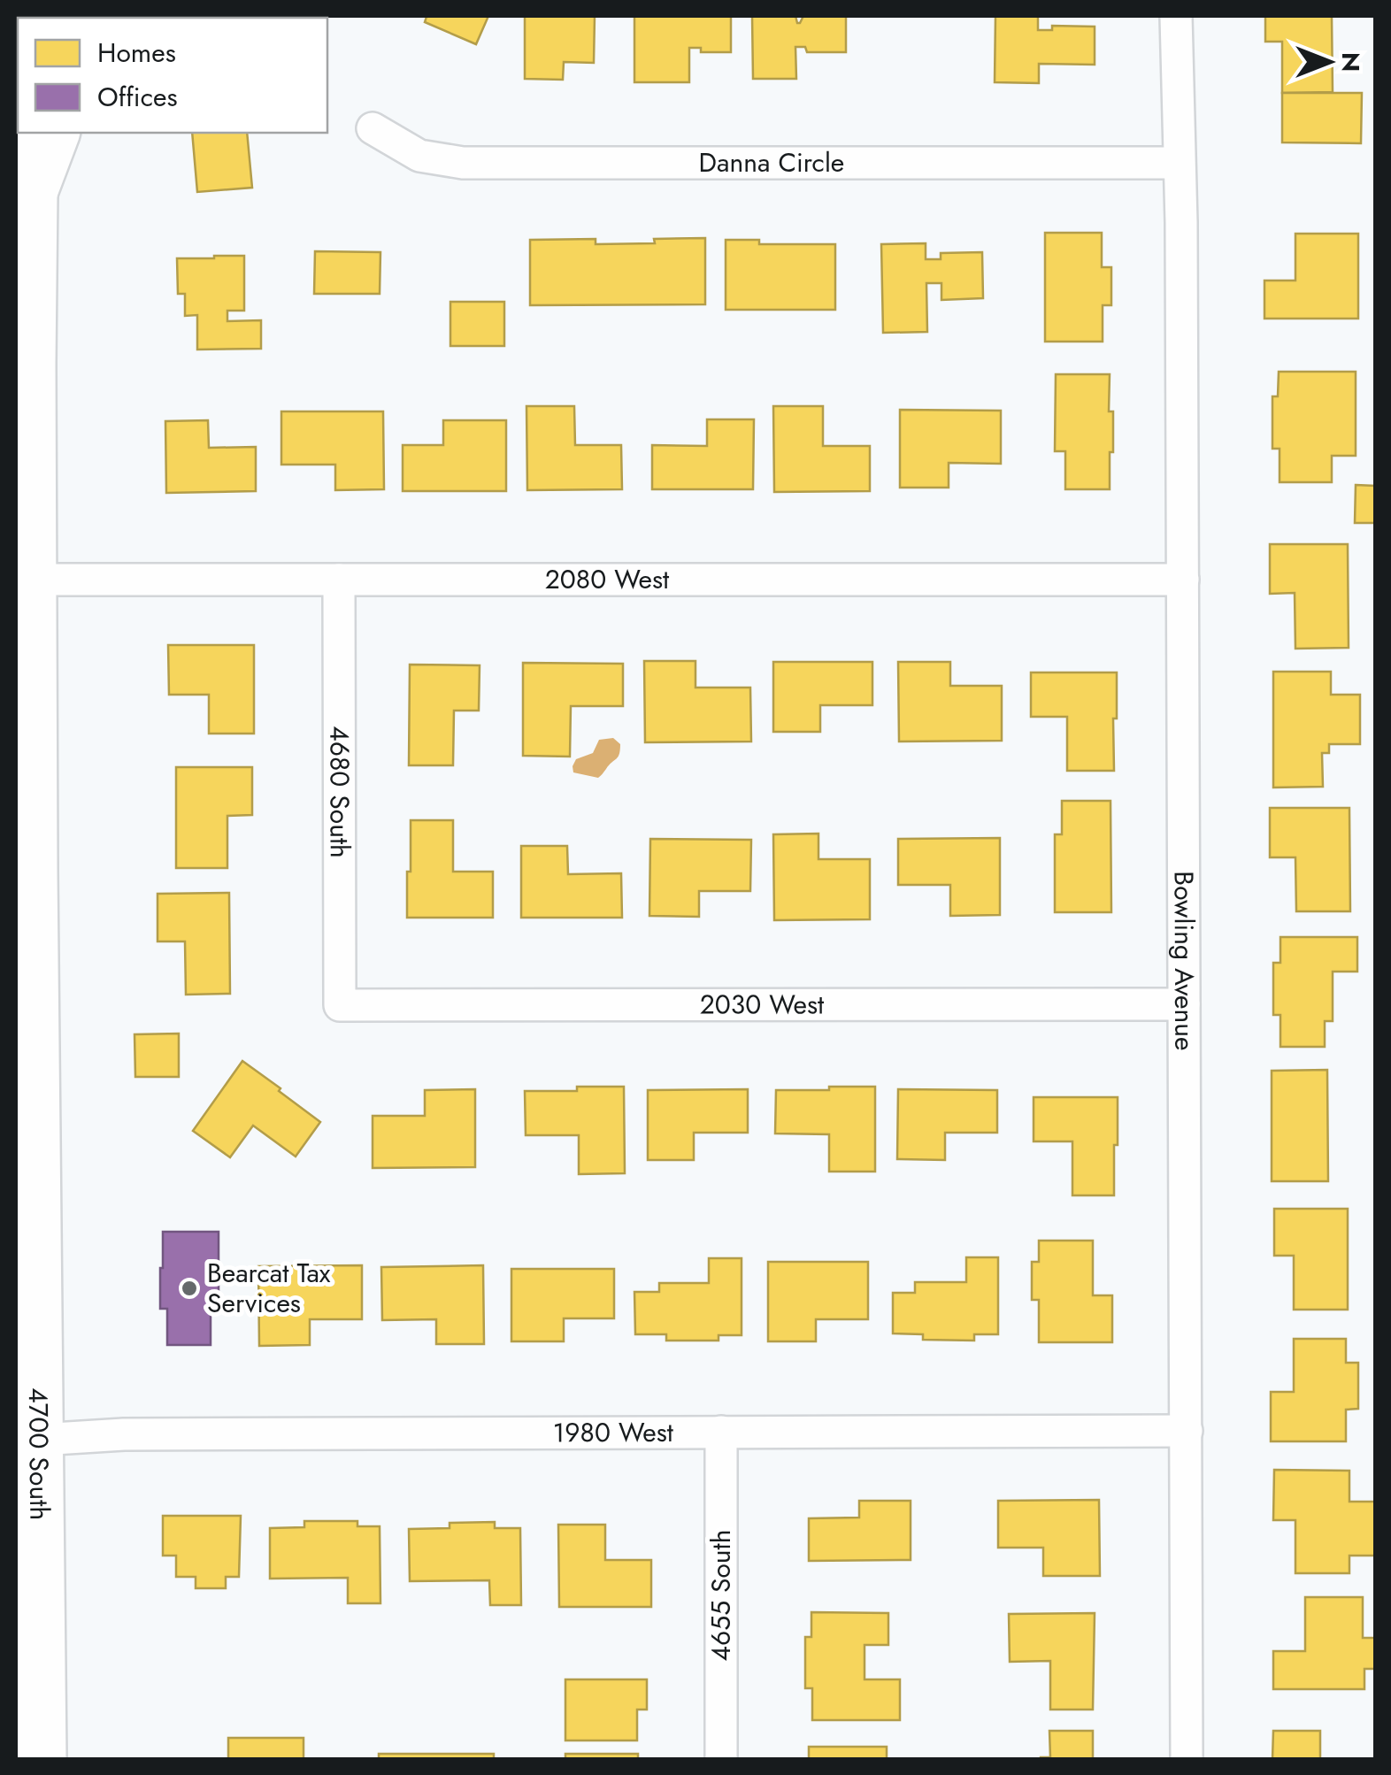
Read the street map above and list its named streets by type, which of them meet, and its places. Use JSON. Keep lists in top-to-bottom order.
{
  "streets": {
    "main road": ["4700 South"],
    "street": [
      "Danna Circle",
      "2080 West",
      "4680 South",
      "Bowling Avenue",
      "2030 West",
      "1980 West",
      "4655 South"
    ]
  },
  "crossings": [
    ["Danna Circle", "Bowling Avenue"],
    ["2080 West", "4680 South"],
    ["2080 West", "Bowling Avenue"],
    ["2080 West", "4700 South"],
    ["4680 South", "2030 West"],
    ["Bowling Avenue", "2030 West"],
    ["Bowling Avenue", "1980 West"],
    ["1980 West", "4700 South"],
    ["1980 West", "4655 South"]
  ],
  "places": ["Bearcat Tax Services"],
  "legend": ["Homes", "Offices"],
  "north": "right"
}
